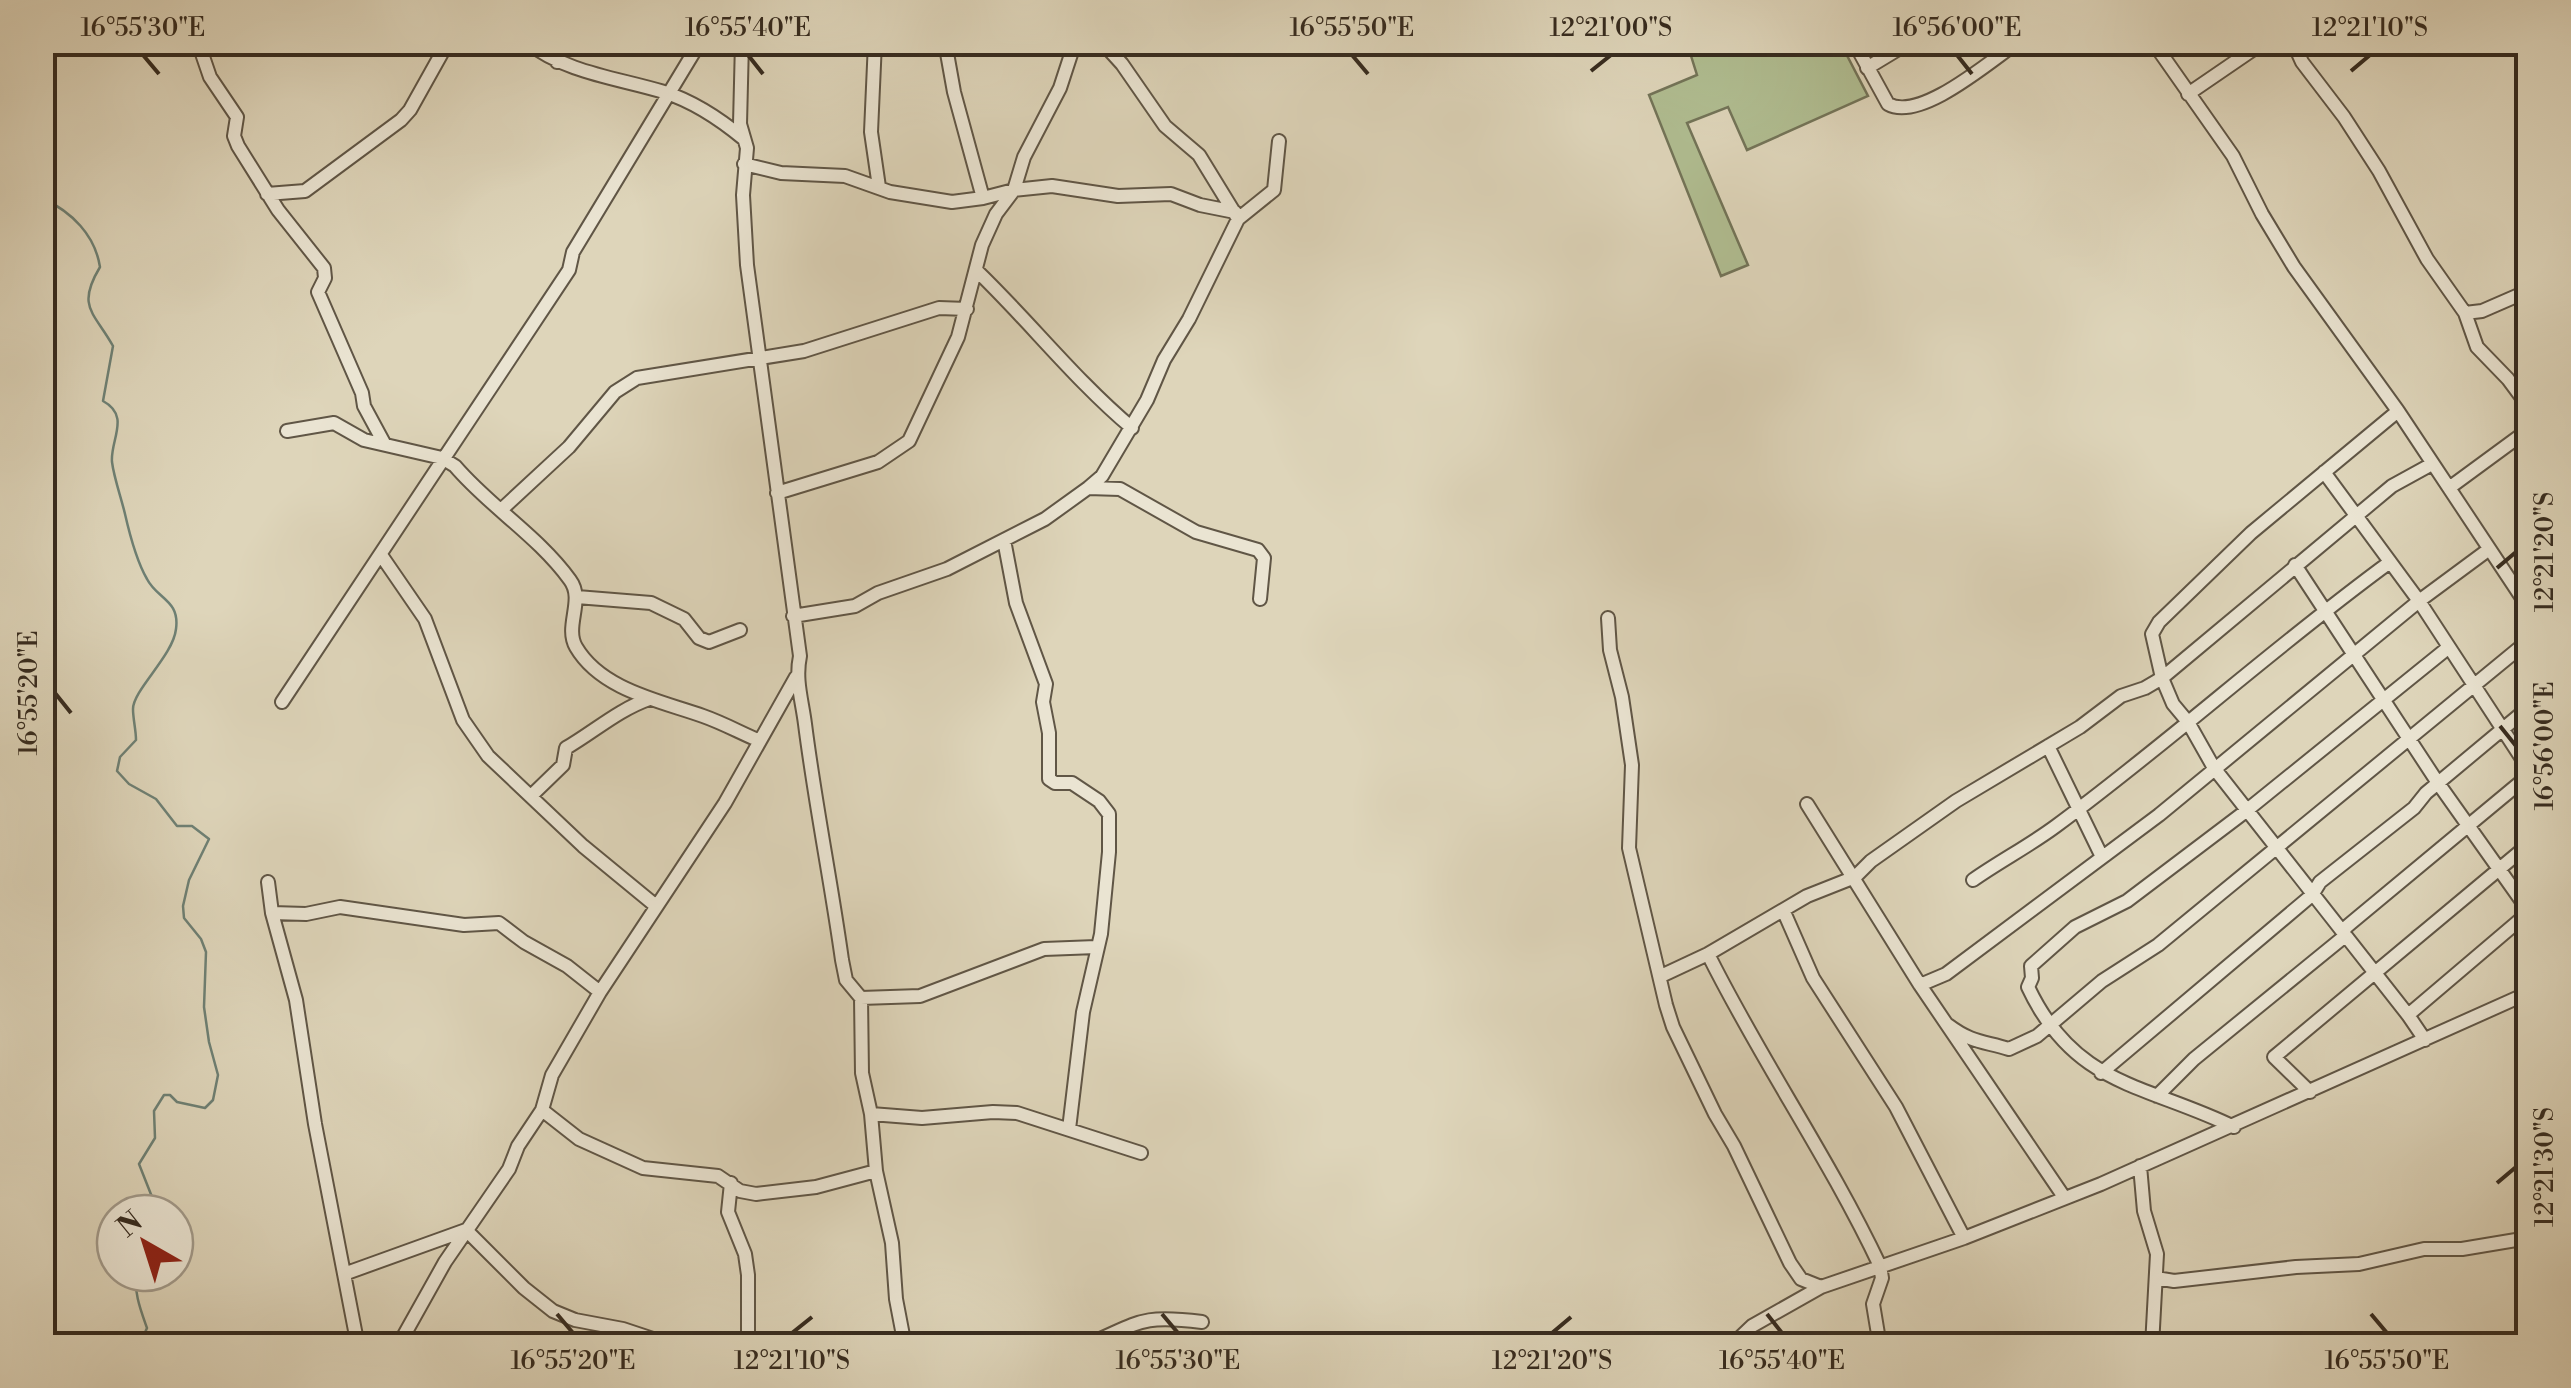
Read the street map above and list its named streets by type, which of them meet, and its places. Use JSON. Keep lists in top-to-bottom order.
{
  "north": "top left",
  "coordinates": [
    "16°55'30\"E",
    "16°55'40\"E",
    "16°55'50\"E",
    "12°21'00\"S",
    "16°56'00\"E",
    "12°21'10\"S",
    "12°21'20\"S",
    "16°55'20\"E",
    "12°21'30\"S"
  ]
}
